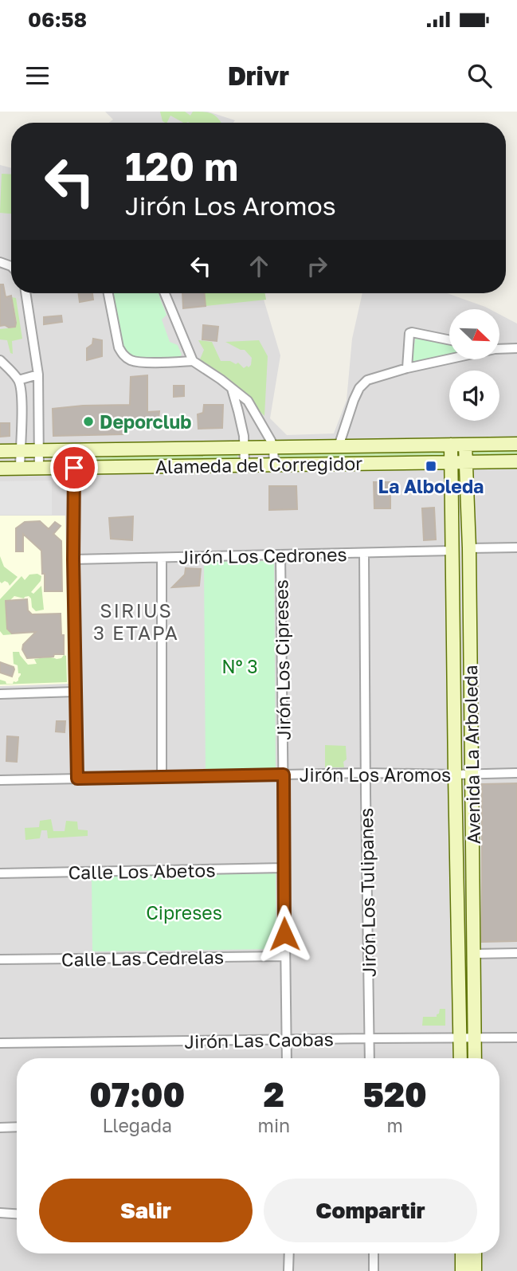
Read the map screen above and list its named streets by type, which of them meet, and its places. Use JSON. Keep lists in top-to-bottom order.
{
  "streets": {
    "street": [
      "Alameda del Corregidor",
      "Jirón Los Cedrones",
      "Jirón Los Cipreses",
      "Avenida La Arboleda",
      "Jirón Los Aromos",
      "Calle Los Abetos",
      "Jirón Los Tulipanes",
      "Calle Las Cedrelas",
      "Jirón Las Caobas"
    ]
  },
  "crossings": [
    ["Alameda del Corregidor", "Avenida La Arboleda"],
    ["Jirón Los Cedrones", "Jirón Los Cipreses"],
    ["Jirón Los Cedrones", "Avenida La Arboleda"],
    ["Jirón Los Cedrones", "Jirón Los Tulipanes"],
    ["Jirón Los Cipreses", "Jirón Los Aromos"],
    ["Jirón Los Cipreses", "Calle Los Abetos"],
    ["Jirón Los Cipreses", "Calle Las Cedrelas"],
    ["Jirón Los Cipreses", "Jirón Las Caobas"],
    ["Avenida La Arboleda", "Jirón Los Aromos"],
    ["Avenida La Arboleda", "Jirón Las Caobas"],
    ["Jirón Los Aromos", "Jirón Los Tulipanes"],
    ["Jirón Los Tulipanes", "Jirón Las Caobas"]
  ],
  "districts": ["SIRIUS 3 ETAPA"],
  "parks": ["Nº 3", "Cipreses"],
  "places": {
    "other": ["Deporclub"],
    "transit": ["La Alboleda"]
  },
  "north": "bottom right",
  "page": {
    "status": "06:58",
    "header": "Drivr",
    "turn": ["120 m", "Jirón Los Aromos"],
    "eta": [
      "07:00",
      "Llegada",
      "2",
      "min",
      "520",
      "m"
    ],
    "buttons": ["Salir", "Compartir"]
  }
}
